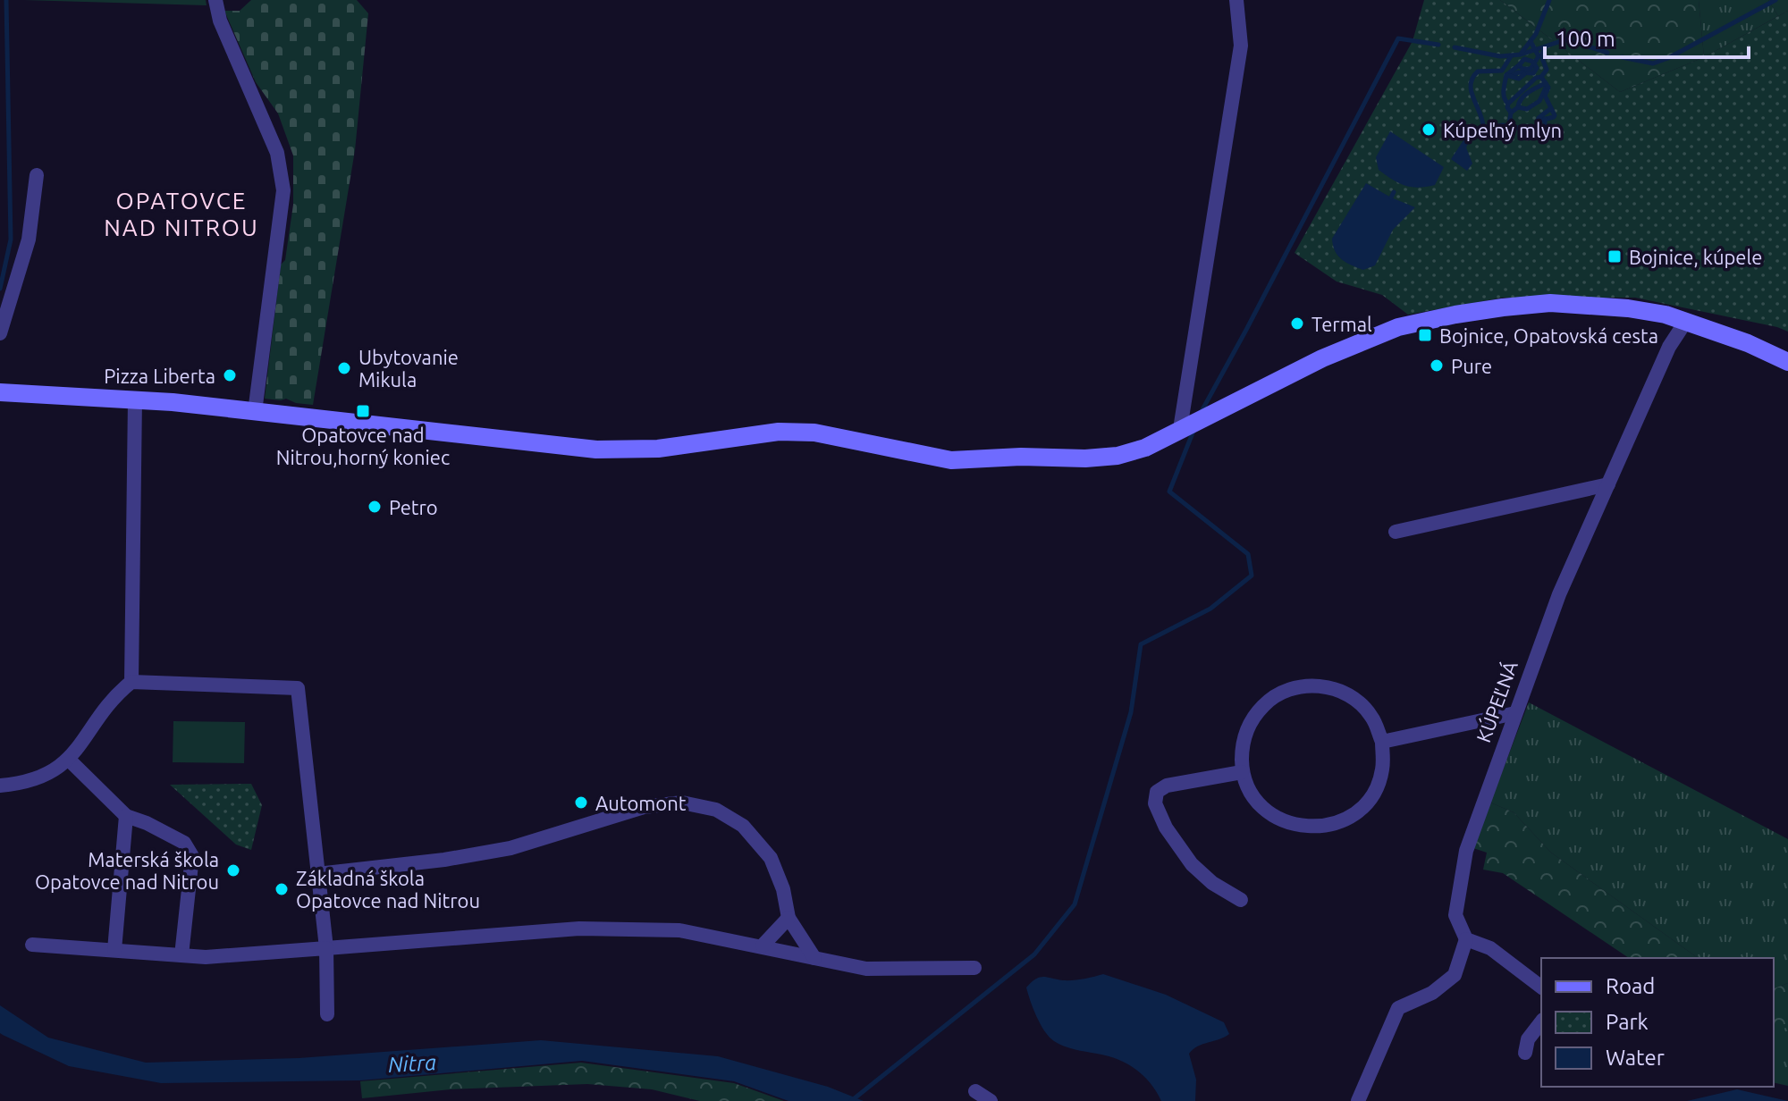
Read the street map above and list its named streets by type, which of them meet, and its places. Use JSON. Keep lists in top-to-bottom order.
{
  "streets": {
    "street": ["KÚPEĽNÁ"]
  },
  "districts": ["OPATOVCE NAD NITROU"],
  "water": ["Nitra"],
  "places": {
    "other": [
      "Kúpeľný mlyn",
      "Termal",
      "Pure",
      "Ubytovanie Mikula",
      "Pizza Liberta",
      "Petro",
      "Automont",
      "Materská škola Opatovce nad Nitrou",
      "Základná škola Opatovce nad Nitrou"
    ],
    "transit": ["Bojnice, kúpele", "Bojnice, Opatovská cesta", "Opatovce nad Nitrou,horný koniec"]
  },
  "legend": ["Road", "Park", "Water"],
  "scale_bar": "100 m"
}
